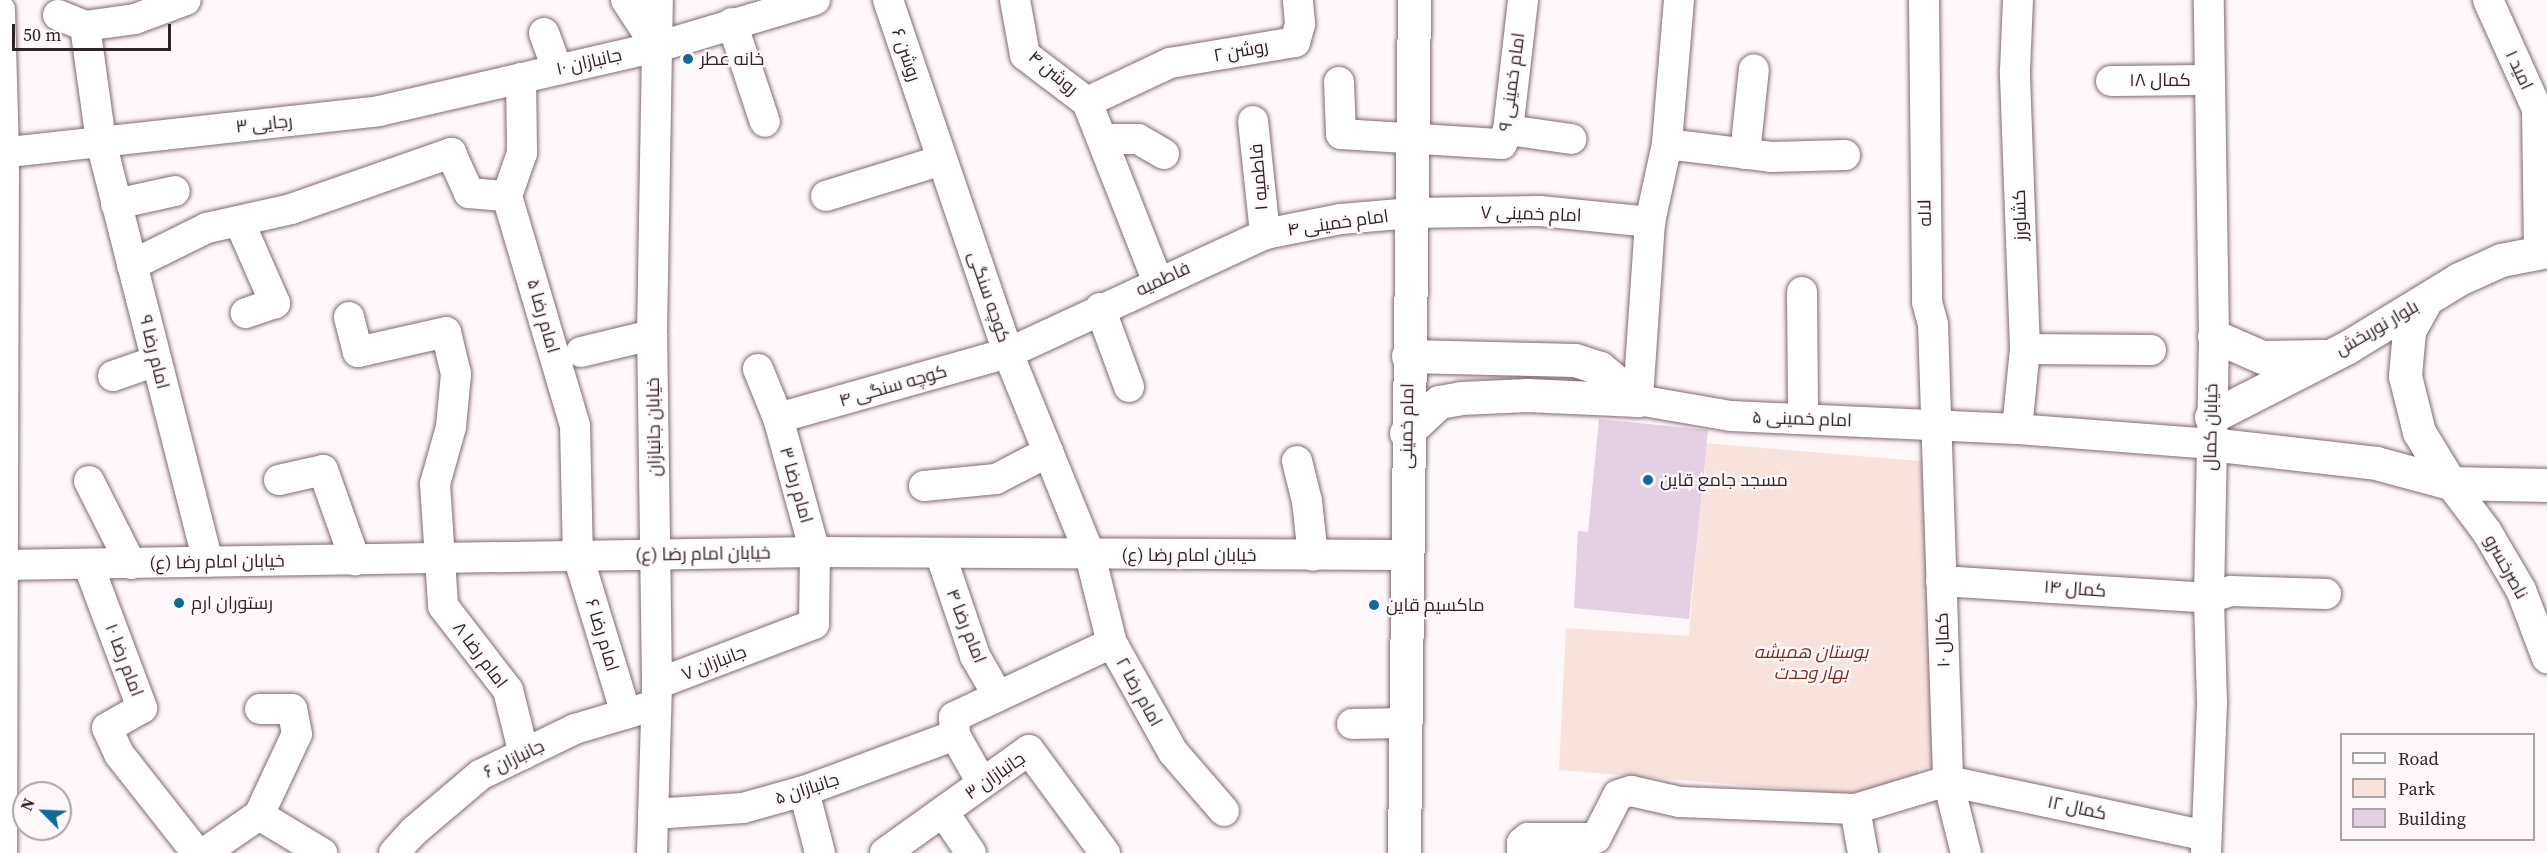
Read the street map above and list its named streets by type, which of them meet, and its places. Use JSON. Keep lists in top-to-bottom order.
{
  "streets": {
    "main road": ["بلوار نوربخش", "امام خمینی"],
    "street": [
      "روشن ۲",
      "روشن ۶",
      "جانبازان ۱۰",
      "امید ۱",
      "روشن ۴",
      "کمال ۱۸",
      "امام خمینی ۹",
      "رجایی ۳",
      "فاطمیه ۱",
      "لاله",
      "امام خمینی ۷",
      "کشاورز",
      "امام خمینی ۴",
      "فاطمیه",
      "کوچه سنگی",
      "امام رضا ۵",
      "امام رضا ۹",
      "کوچه سنگی ۴",
      "امام خمینی ۵",
      "خیابان جانبازان",
      "خیابان کمال",
      "امام رضا ۳",
      "خیابان امام رضا (ع)",
      "ناصرخسرو",
      "کمال ۱۴",
      "امام رضا ۴",
      "امام رضا ۶",
      "کمال ۱۰",
      "امام رضا ۸",
      "امام رضا ۱۰",
      "جانبازان ۷",
      "امام رضا ۲",
      "جانبازان ۶",
      "جانبازان ۳",
      "جانبازان ۵",
      "کمال ۱۲"
    ]
  },
  "crossings": [
    ["روشن ۲", "روشن ۴"],
    ["روشن ۶", "کوچه سنگی"],
    ["جانبازان ۱۰", "رجایی ۳"],
    ["جانبازان ۱۰", "خیابان جانبازان"],
    ["امید ۱", "بلوار نوربخش"],
    ["روشن ۴", "فاطمیه"],
    ["کمال ۱۸", "خیابان کمال"],
    ["امام خمینی ۹", "امام خمینی"],
    ["رجایی ۳", "امام رضا ۹"],
    ["فاطمیه ۱", "امام خمینی ۴"],
    ["فاطمیه ۱", "فاطمیه"],
    ["لاله", "امام خمینی ۵"],
    ["لاله", "کمال ۱۰"],
    ["امام خمینی ۷", "امام خمینی ۴"],
    ["امام خمینی ۷", "امام خمینی"],
    ["کشاورز", "امام خمینی ۵"],
    ["امام خمینی ۴", "فاطمیه"],
    ["امام خمینی ۴", "امام خمینی"],
    ["فاطمیه", "کوچه سنگی ۴"],
    ["کوچه سنگی", "کوچه سنگی ۴"],
    ["کوچه سنگی", "امام رضا ۲"],
    ["امام رضا ۵", "خیابان امام رضا (ع)"],
    ["امام رضا ۵", "امام رضا ۶"],
    ["بلوار نوربخش", "امام خمینی ۵"],
    ["بلوار نوربخش", "خیابان کمال"],
    ["امام رضا ۹", "خیابان امام رضا (ع)"],
    ["کوچه سنگی ۴", "امام رضا ۳"],
    ["امام خمینی ۵", "خیابان کمال"],
    ["امام خمینی ۵", "کمال ۱۰"],
    ["امام خمینی", "خیابان امام رضا (ع)"],
    ["خیابان جانبازان", "خیابان امام رضا (ع)"],
    ["خیابان جانبازان", "جانبازان ۷"],
    ["خیابان جانبازان", "جانبازان ۶"],
    ["خیابان جانبازان", "جانبازان ۵"],
    ["خیابان کمال", "کمال ۱۴"],
    ["خیابان کمال", "کمال ۱۲"],
    ["امام رضا ۳", "خیابان امام رضا (ع)"],
    ["امام رضا ۳", "جانبازان ۷"],
    ["خیابان امام رضا (ع)", "امام رضا ۴"],
    ["خیابان امام رضا (ع)", "امام رضا ۶"],
    ["خیابان امام رضا (ع)", "امام رضا ۸"],
    ["خیابان امام رضا (ع)", "امام رضا ۱۰"],
    ["خیابان امام رضا (ع)", "جانبازان ۷"],
    ["خیابان امام رضا (ع)", "امام رضا ۲"],
    ["کمال ۱۴", "کمال ۱۰"],
    ["امام رضا ۶", "جانبازان ۶"],
    ["کمال ۱۰", "کمال ۱۲"],
    ["امام رضا ۸", "جانبازان ۶"],
    ["جانبازان ۷", "جانبازان ۶"]
  ],
  "parks": ["بوستان همیشه بهار وحدت"],
  "places": [
    "خانه عطر",
    "مسجد جامع قاین",
    "رستوران ارم",
    "ماکسیم قاین"
  ],
  "legend": ["Road", "Park", "Building"],
  "scale_bar": "50 m",
  "north": "top left"
}
